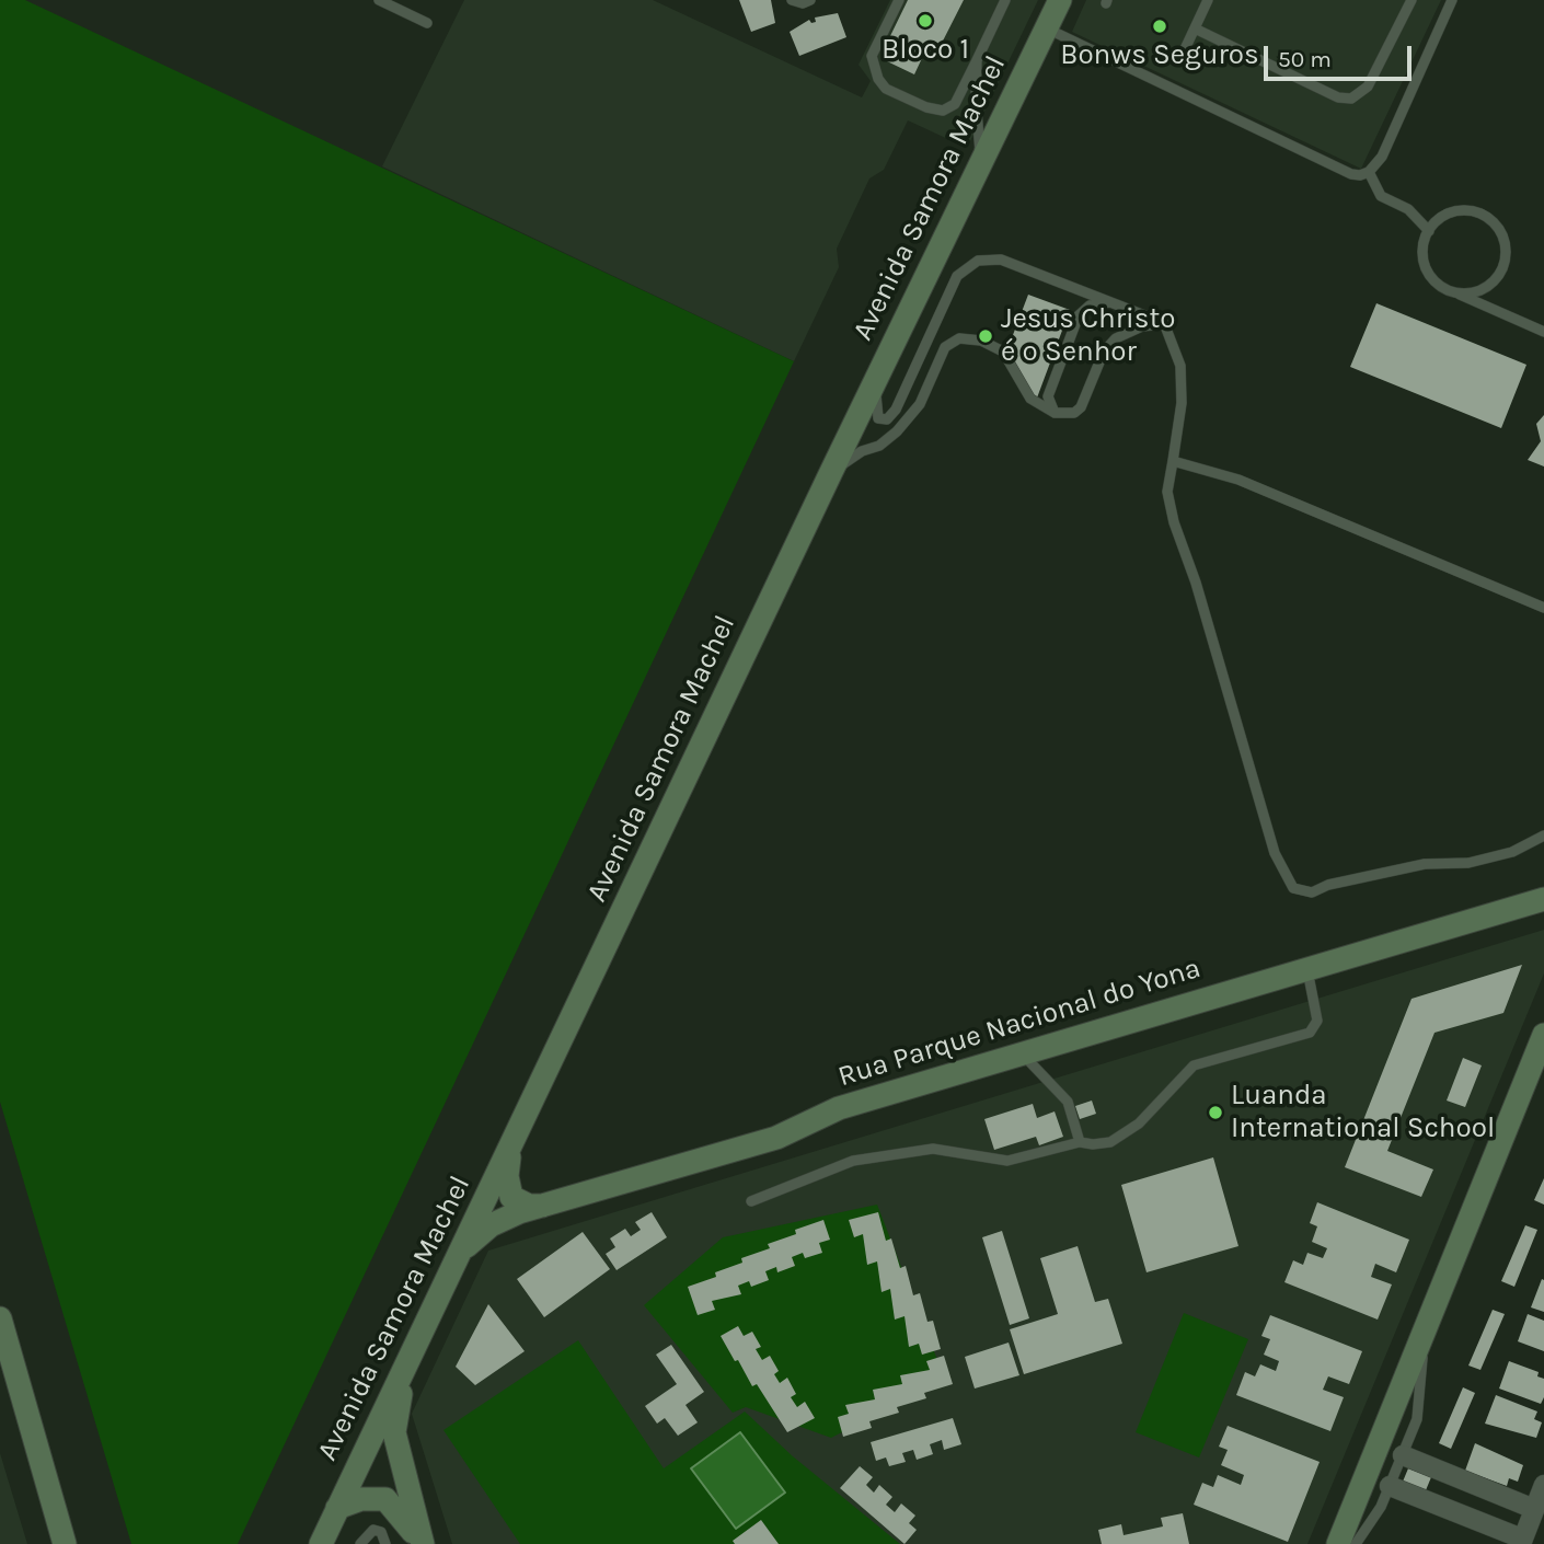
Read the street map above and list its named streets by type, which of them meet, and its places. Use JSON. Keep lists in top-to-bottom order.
{
  "streets": {
    "main road": ["Avenida Samora Machel", "Rua Parque Nacional do Yona"]
  },
  "crossings": [
    ["Avenida Samora Machel", "Rua Parque Nacional do Yona"]
  ],
  "places": [
    "Bloco 1",
    "Bonws Seguros",
    "Jesus Christo é o Senhor",
    "Luanda International School"
  ],
  "scale_bar": "50 m"
}
